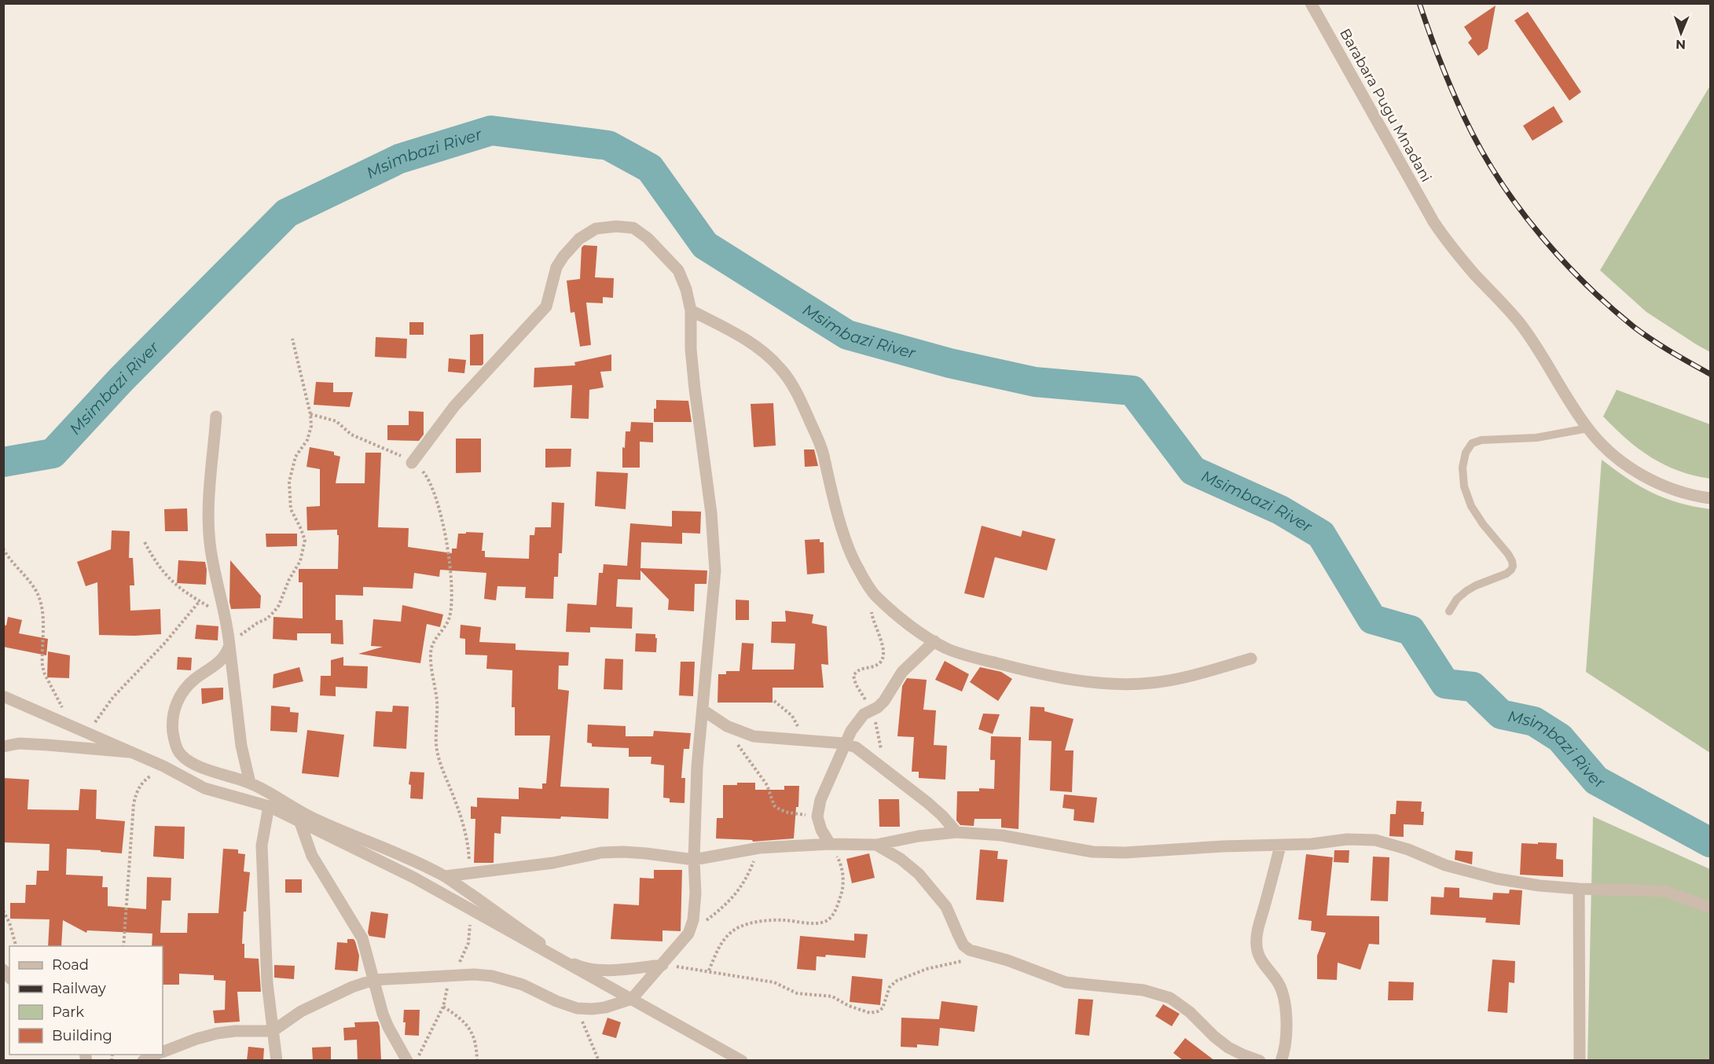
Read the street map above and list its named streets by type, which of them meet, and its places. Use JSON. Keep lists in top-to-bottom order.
{
  "streets": {
    "street": ["Barabara Pugu Mnadani"]
  },
  "water": ["Msimbazi River"],
  "legend": [
    "Road",
    "Railway",
    "Park",
    "Building"
  ],
  "north": "bottom"
}
